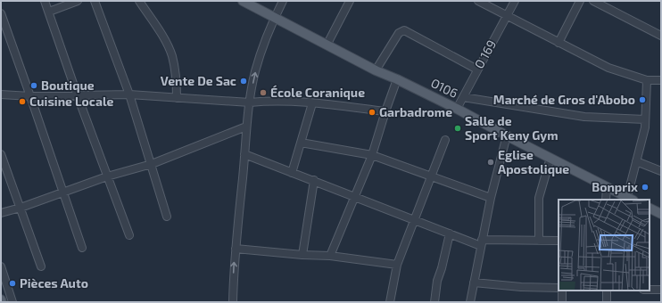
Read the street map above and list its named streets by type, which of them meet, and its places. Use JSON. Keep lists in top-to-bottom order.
{
  "streets": {
    "main road": ["O106"],
    "street": ["O 169"]
  },
  "crossings": [
    ["O 169", "O106"]
  ],
  "places": [
    "Vente De Sac",
    "Boutique",
    "École Coranique",
    "Marché de Gros d'Abobo",
    "Cuisine Locale",
    "Garbadrome",
    "Salle de Sport Keny Gym",
    "Eglise Apostolique",
    "Bonprix",
    "Pièces Auto"
  ]
}
